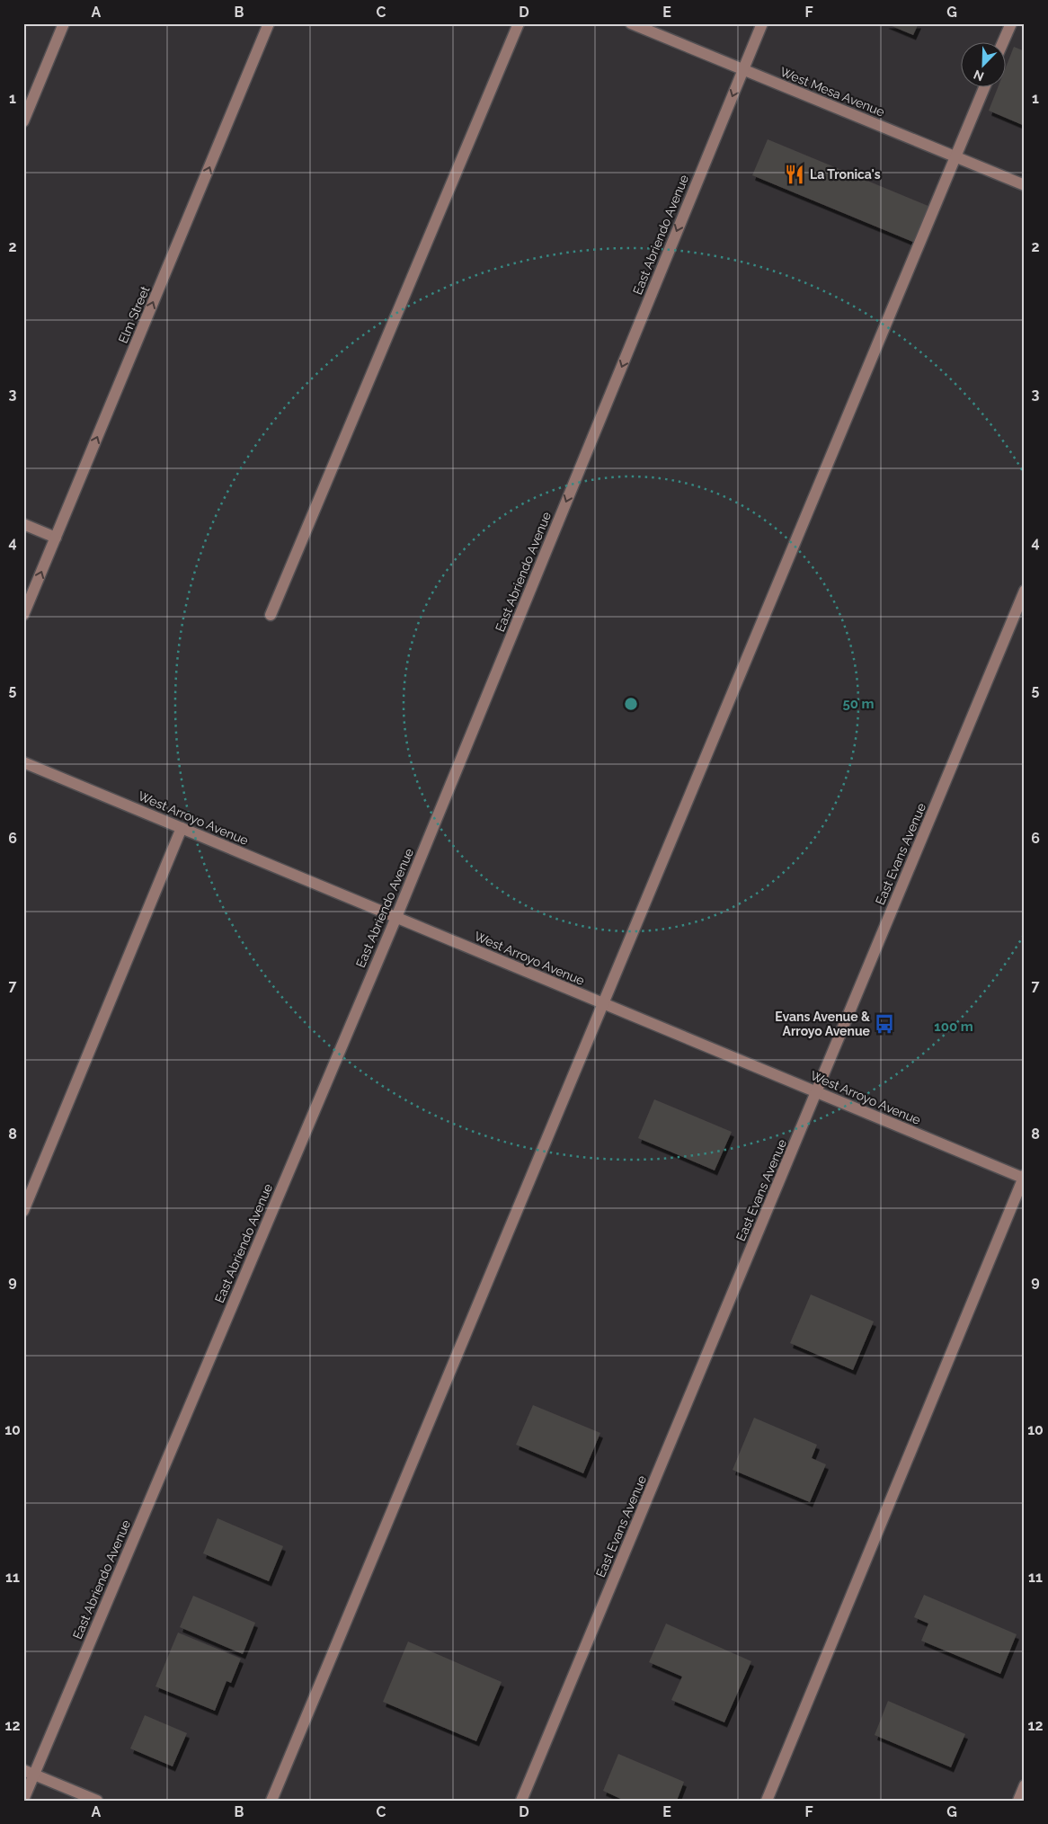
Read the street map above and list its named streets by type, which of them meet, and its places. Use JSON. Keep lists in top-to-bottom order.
{
  "streets": {
    "street": [
      "West Mesa Avenue",
      "East Abriendo Avenue",
      "Elm Street",
      "West Arroyo Avenue",
      "East Evans Avenue"
    ]
  },
  "crossings": [
    ["West Mesa Avenue", "East Abriendo Avenue"],
    ["East Abriendo Avenue", "West Arroyo Avenue"],
    ["West Arroyo Avenue", "East Evans Avenue"]
  ],
  "one_way": ["East Abriendo Avenue", "Elm Street"],
  "places": {
    "restaurant": ["La Tronica's"],
    "bus stop": ["Evans Avenue & Arroyo Avenue"]
  },
  "north": "bottom left",
  "grid": {
    "columns": [
      "A",
      "B",
      "C",
      "D",
      "E",
      "F",
      "G"
    ],
    "rows": [
      "1",
      "2",
      "3",
      "4",
      "5",
      "6",
      "7",
      "8",
      "9",
      "10",
      "11",
      "12"
    ]
  },
  "rings": ["50 m", "100 m"]
}
